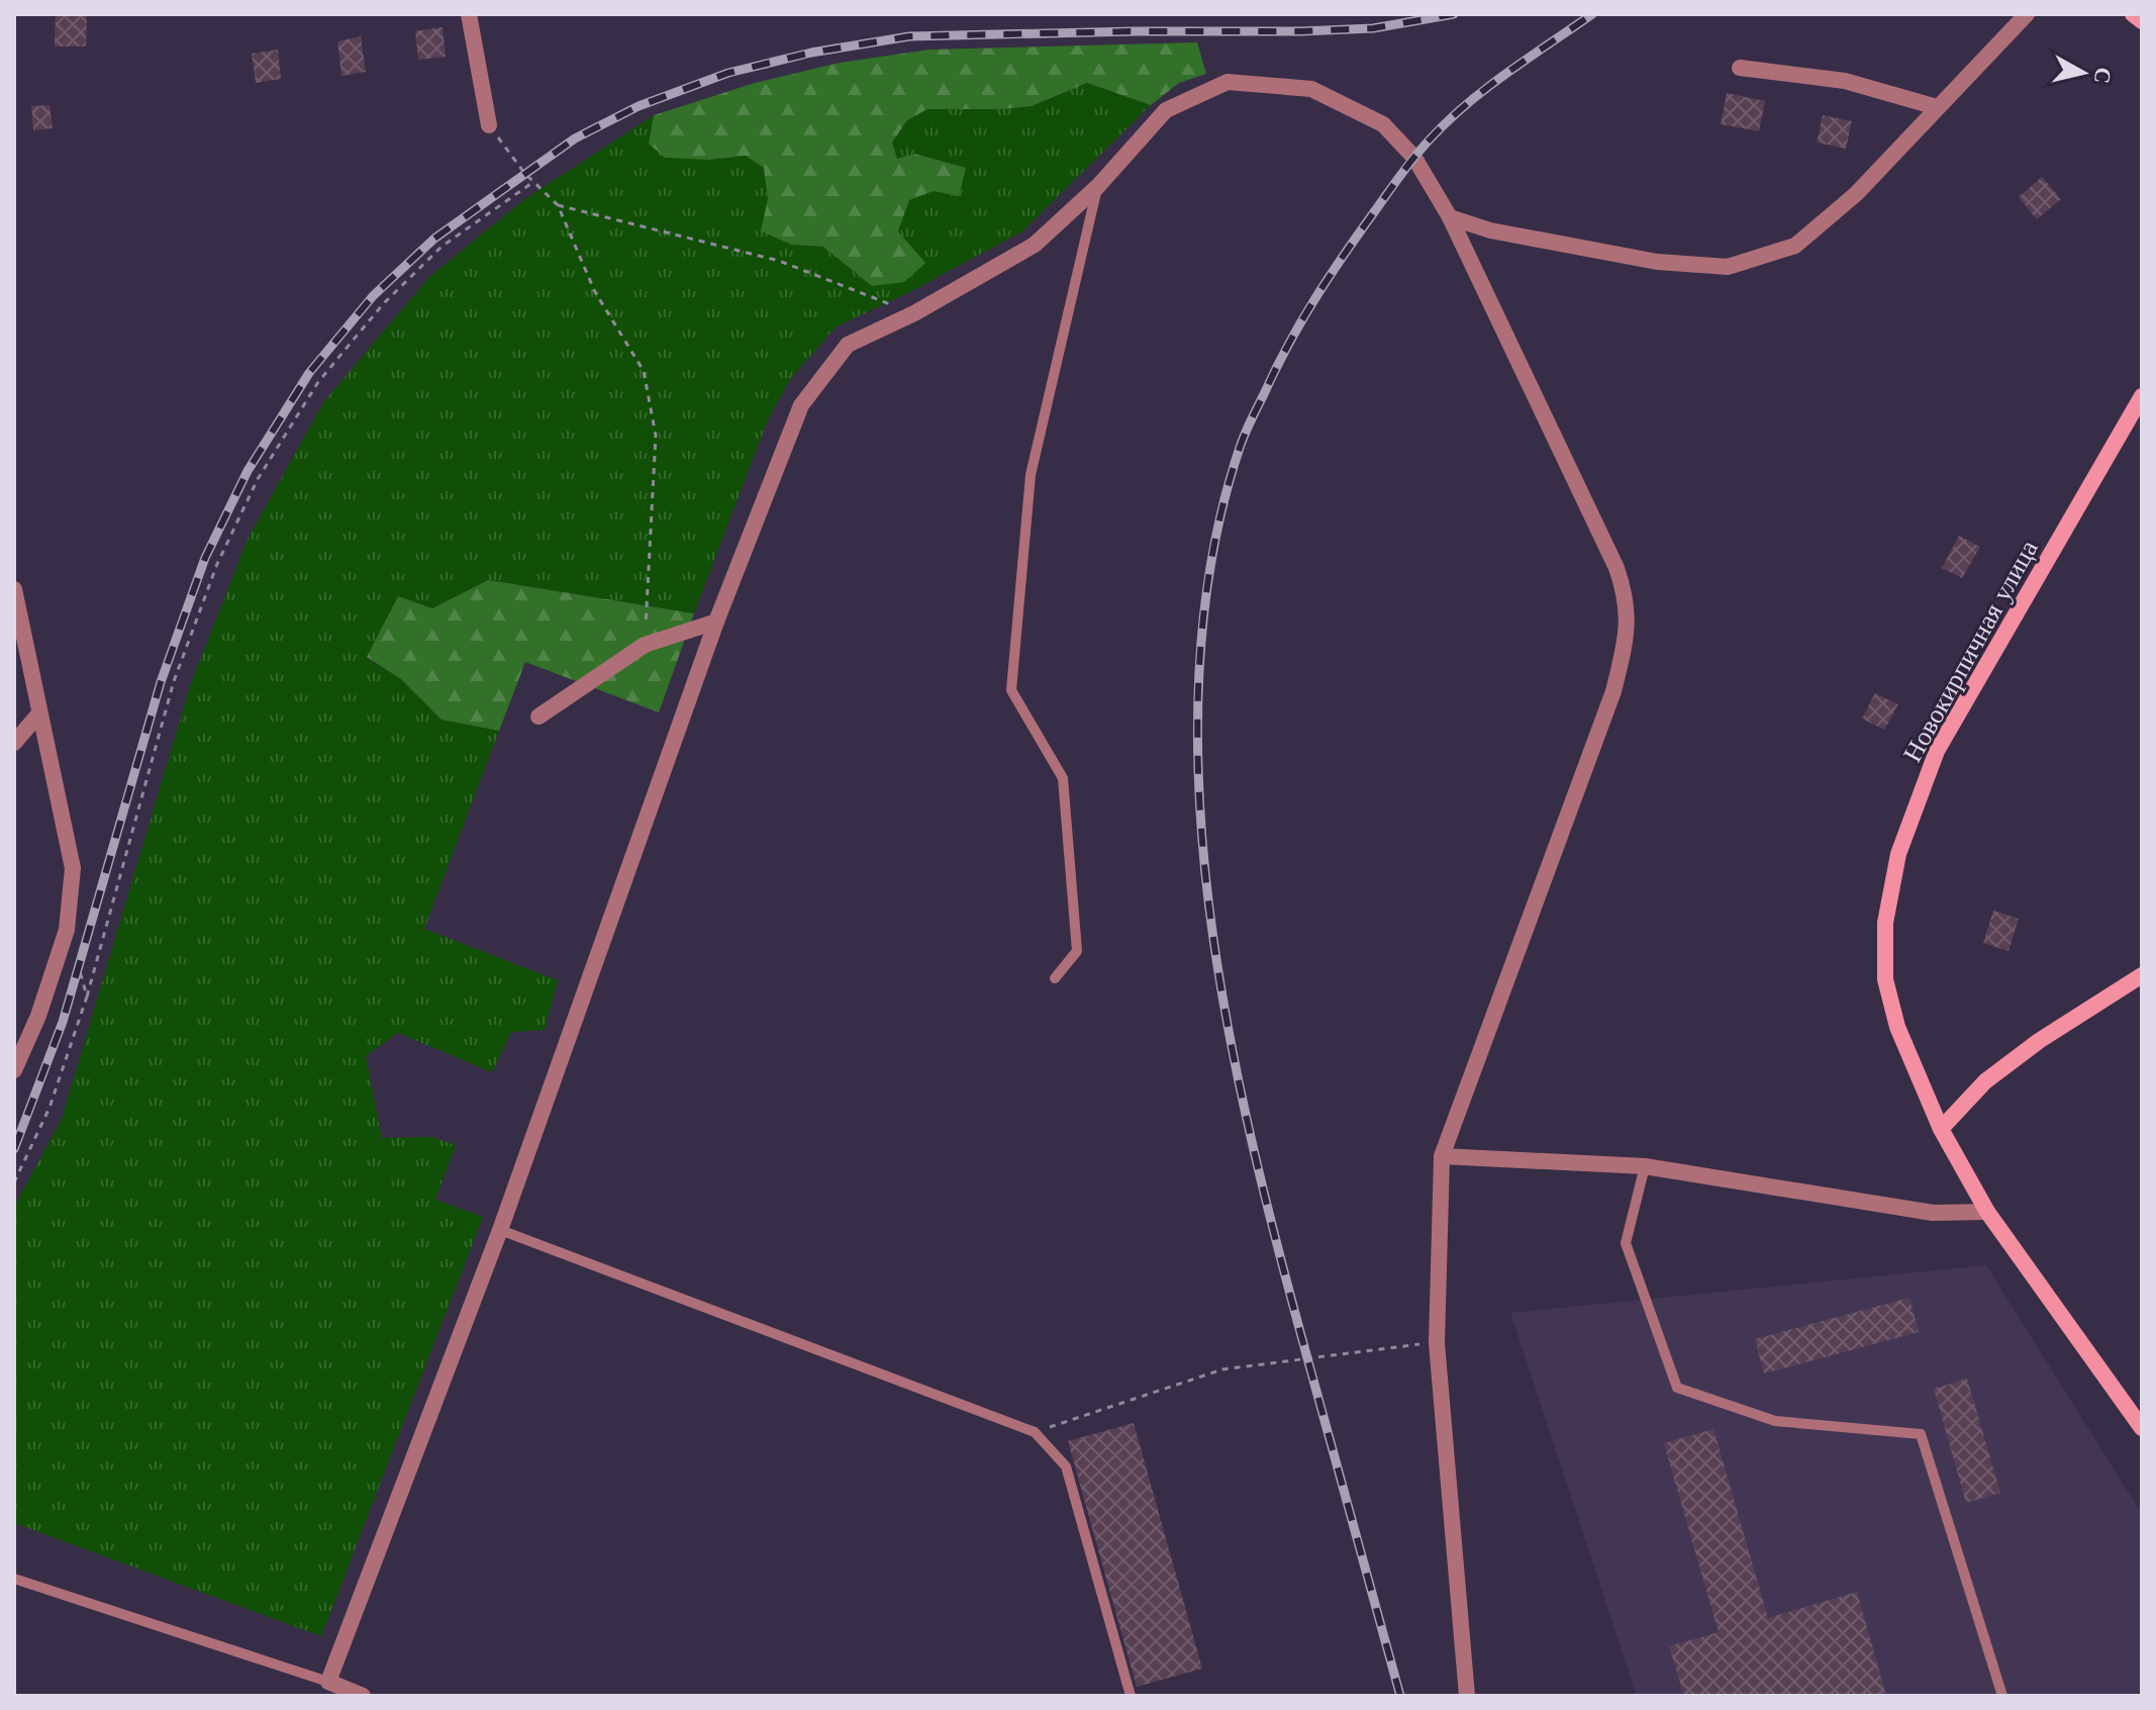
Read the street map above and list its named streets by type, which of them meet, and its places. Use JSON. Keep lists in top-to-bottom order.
{
  "streets": {
    "main road": ["Новокирпичная улица"]
  },
  "north": "right"
}
